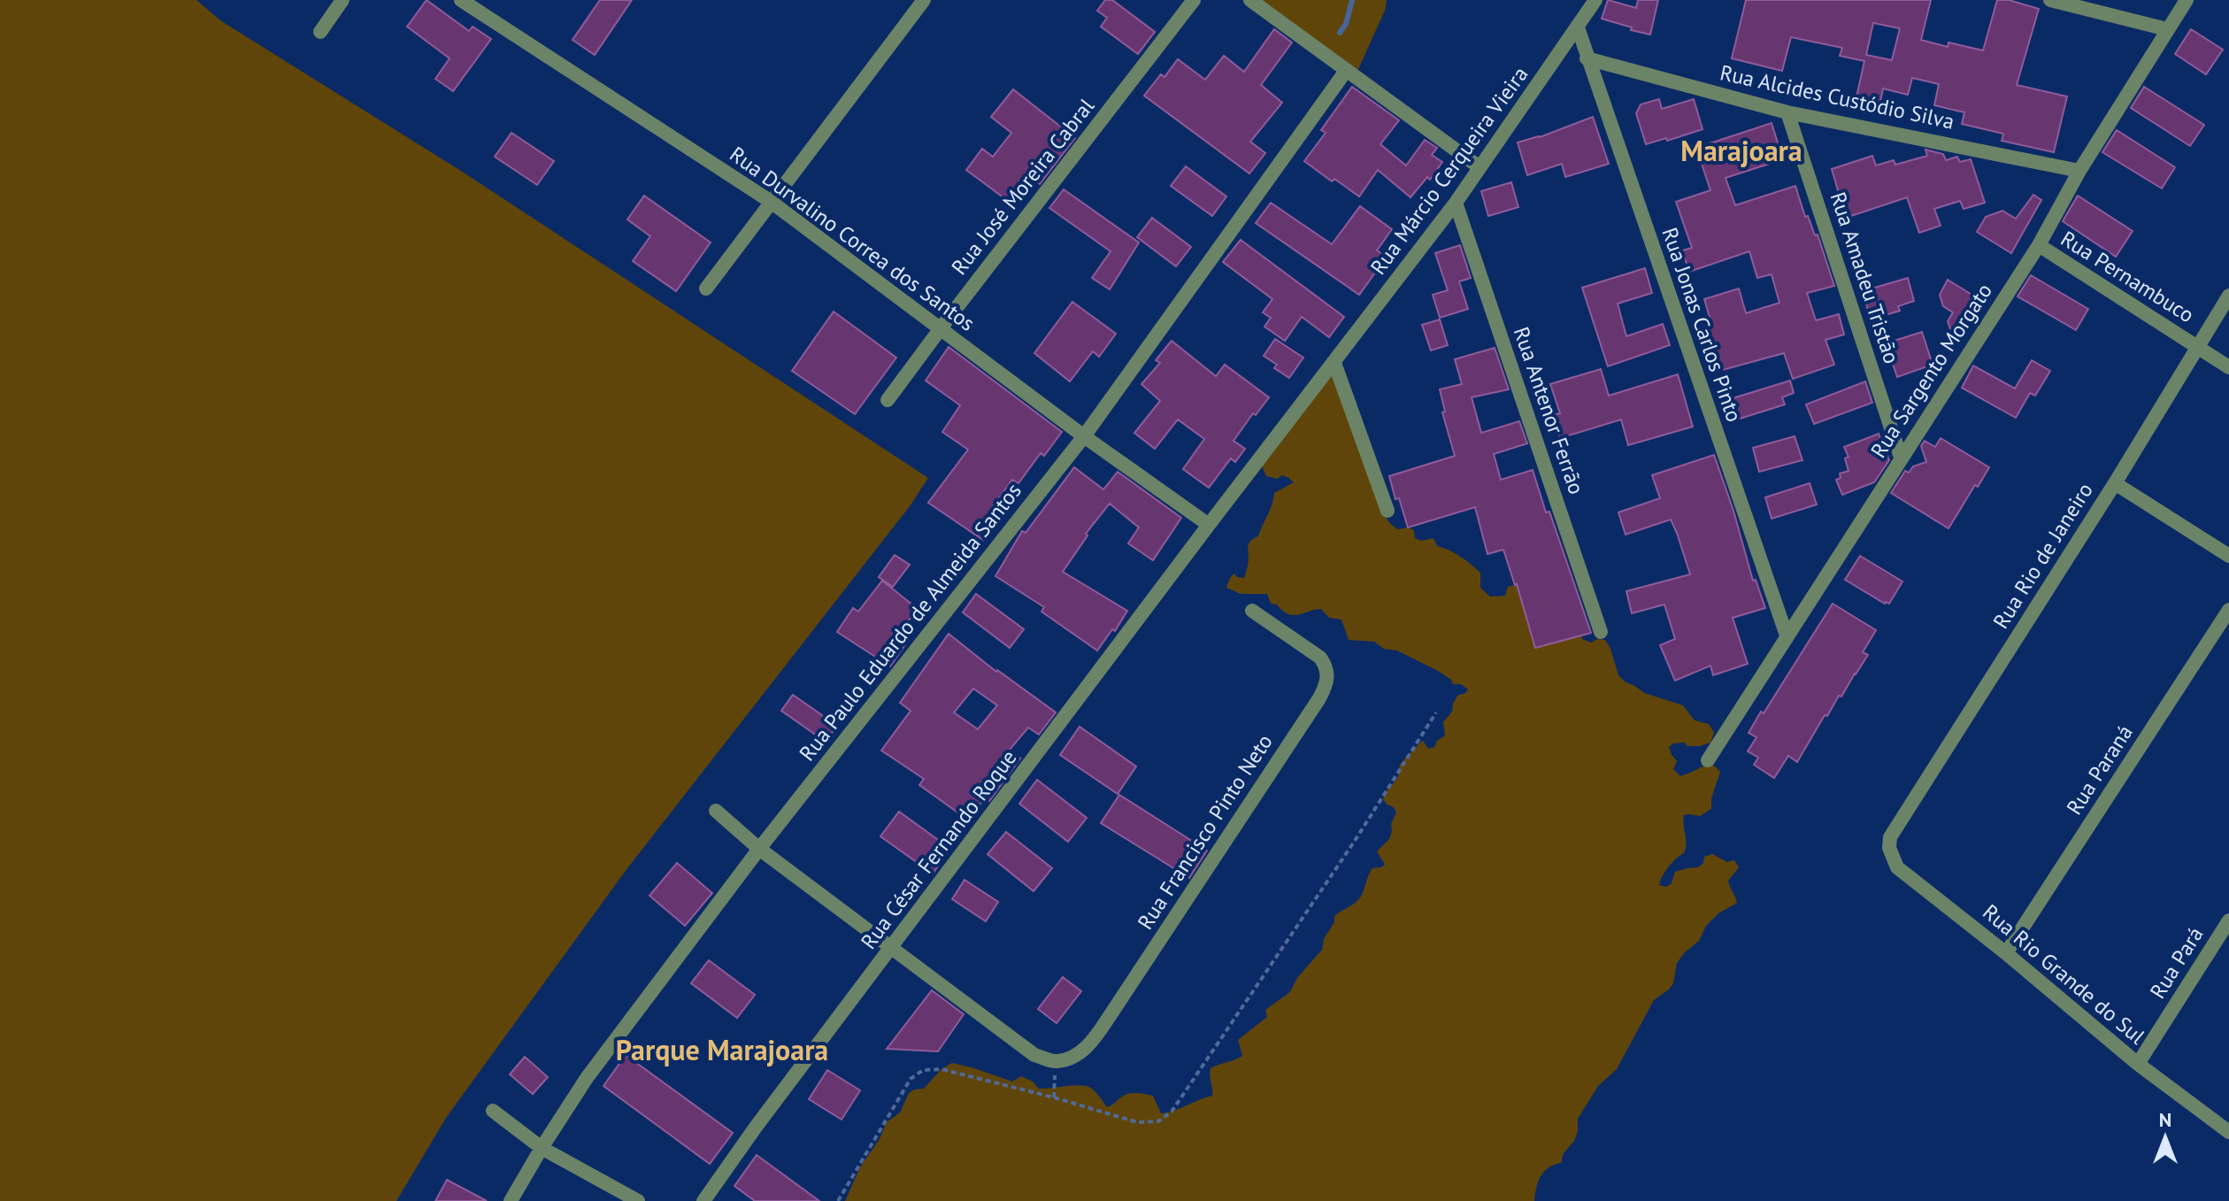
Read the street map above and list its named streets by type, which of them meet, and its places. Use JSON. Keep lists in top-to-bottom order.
{
  "streets": {
    "street": [
      "Rua Alcides Custódio Silva",
      "Rua Márcio Cerqueira Vieira",
      "Rua José Moreira Cabral",
      "Rua Durvalino Correa dos Santos",
      "Rua Pernambuco",
      "Rua Amadeu Tristão",
      "Rua Jonas Carlos Pinto",
      "Rua Sargento Morgato",
      "Rua Antenor Ferrão",
      "Rua Rio de Janeiro",
      "Rua Paulo Eduardo de Almeida Santos",
      "Rua Paraná",
      "Rua Francisco Pinto Neto",
      "Rua César Fernando Roque",
      "Rua Pará",
      "Rua Rio Grande do Sul"
    ]
  },
  "crossings": [
    ["Rua Alcides Custódio Silva", "Rua Amadeu Tristão"],
    ["Rua Alcides Custódio Silva", "Rua Jonas Carlos Pinto"],
    ["Rua Alcides Custódio Silva", "Rua Sargento Morgato"],
    ["Rua Márcio Cerqueira Vieira", "Rua Durvalino Correa dos Santos"],
    ["Rua Márcio Cerqueira Vieira", "Rua Jonas Carlos Pinto"],
    ["Rua Márcio Cerqueira Vieira", "Rua Antenor Ferrão"],
    ["Rua Márcio Cerqueira Vieira", "Rua César Fernando Roque"],
    ["Rua José Moreira Cabral", "Rua Durvalino Correa dos Santos"],
    ["Rua Durvalino Correa dos Santos", "Rua Paulo Eduardo de Almeida Santos"],
    ["Rua Durvalino Correa dos Santos", "Rua César Fernando Roque"],
    ["Rua Pernambuco", "Rua Sargento Morgato"],
    ["Rua Pernambuco", "Rua Rio de Janeiro"],
    ["Rua Amadeu Tristão", "Rua Sargento Morgato"],
    ["Rua Jonas Carlos Pinto", "Rua Sargento Morgato"],
    ["Rua Rio de Janeiro", "Rua Rio Grande do Sul"],
    ["Rua Paraná", "Rua Rio Grande do Sul"],
    ["Rua Pará", "Rua Rio Grande do Sul"]
  ],
  "districts": ["Marajoara", "Parque Marajoara"],
  "north": "top"
}
